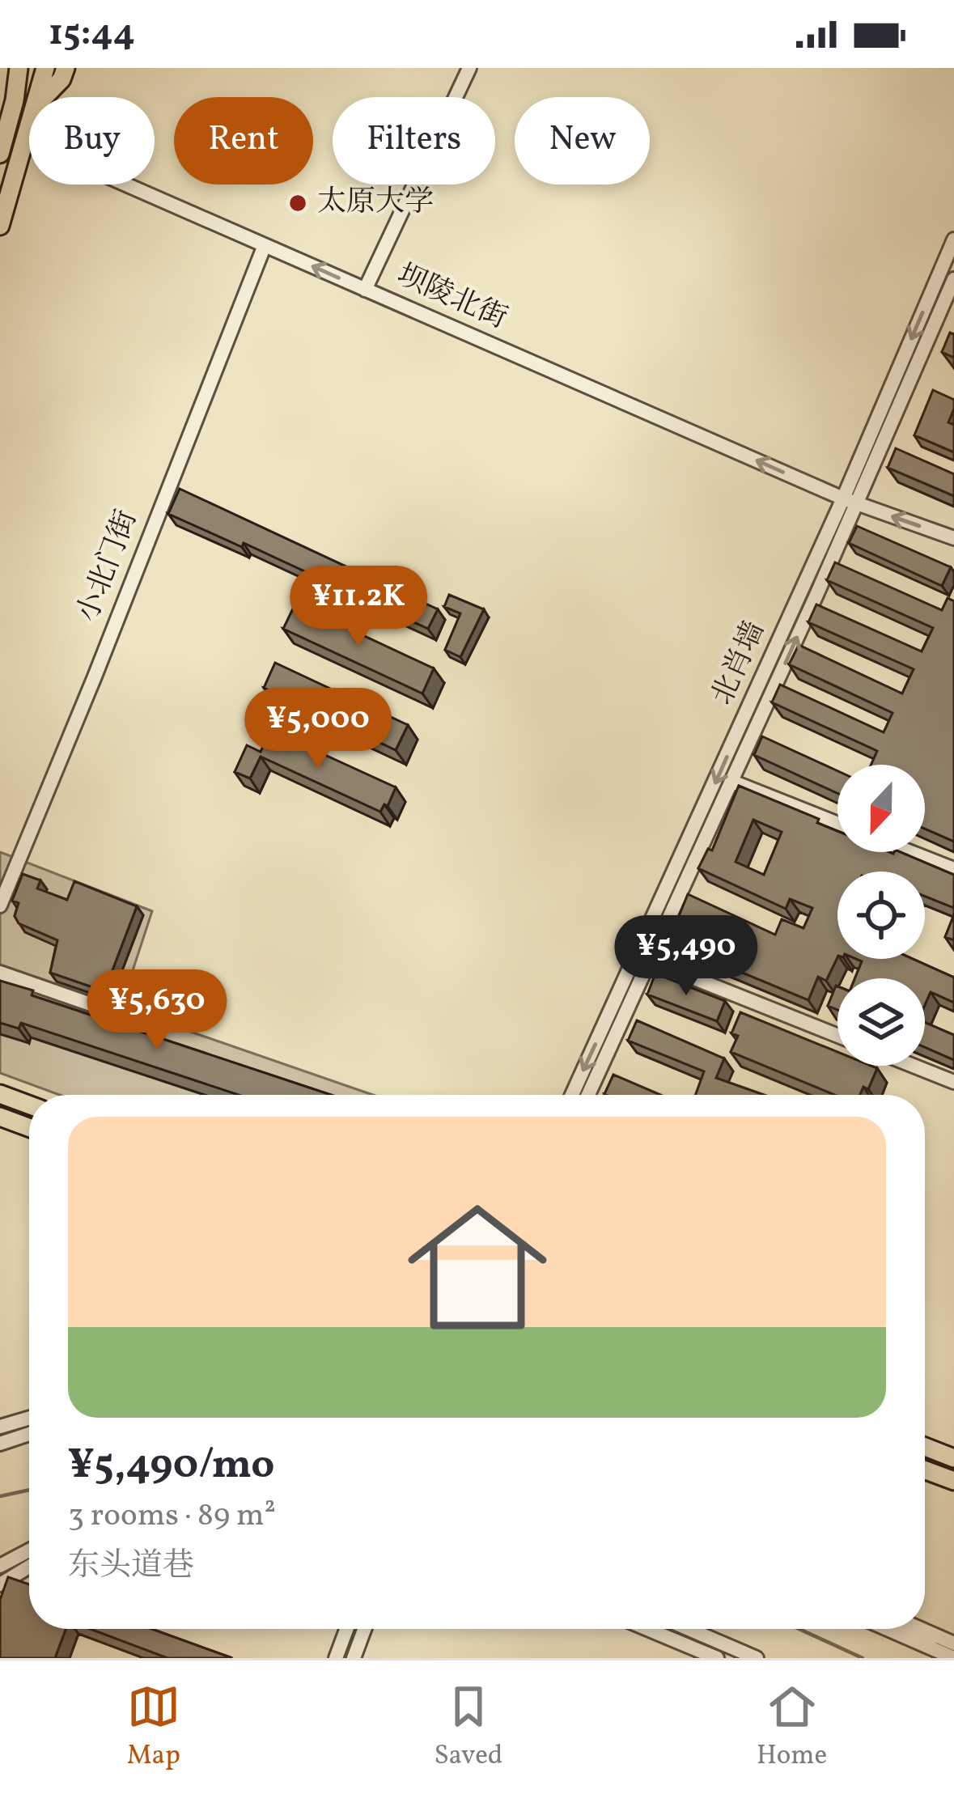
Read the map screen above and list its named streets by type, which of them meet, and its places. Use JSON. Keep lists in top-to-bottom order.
{
  "streets": {
    "street": ["坝陵北街", "小北门街", "北肖墙"]
  },
  "crossings": [
    ["坝陵北街", "小北门街"],
    ["坝陵北街", "北肖墙"]
  ],
  "one_way": ["坝陵北街"],
  "places": ["太原大学"],
  "north": "bottom",
  "page": {
    "status": "15:44",
    "chip": [
      "Buy",
      "Rent",
      "Filters",
      "New"
    ],
    "price": [
      "¥11.2K",
      "¥5,000",
      "¥5,490",
      "¥5,630"
    ],
    "list": [
      {
        "name": "¥5,490/mo",
        "note": "3 rooms · 89 m² · 东头道巷"
      }
    ],
    "tabs": ["Map", "Saved", "Home"]
  }
}
